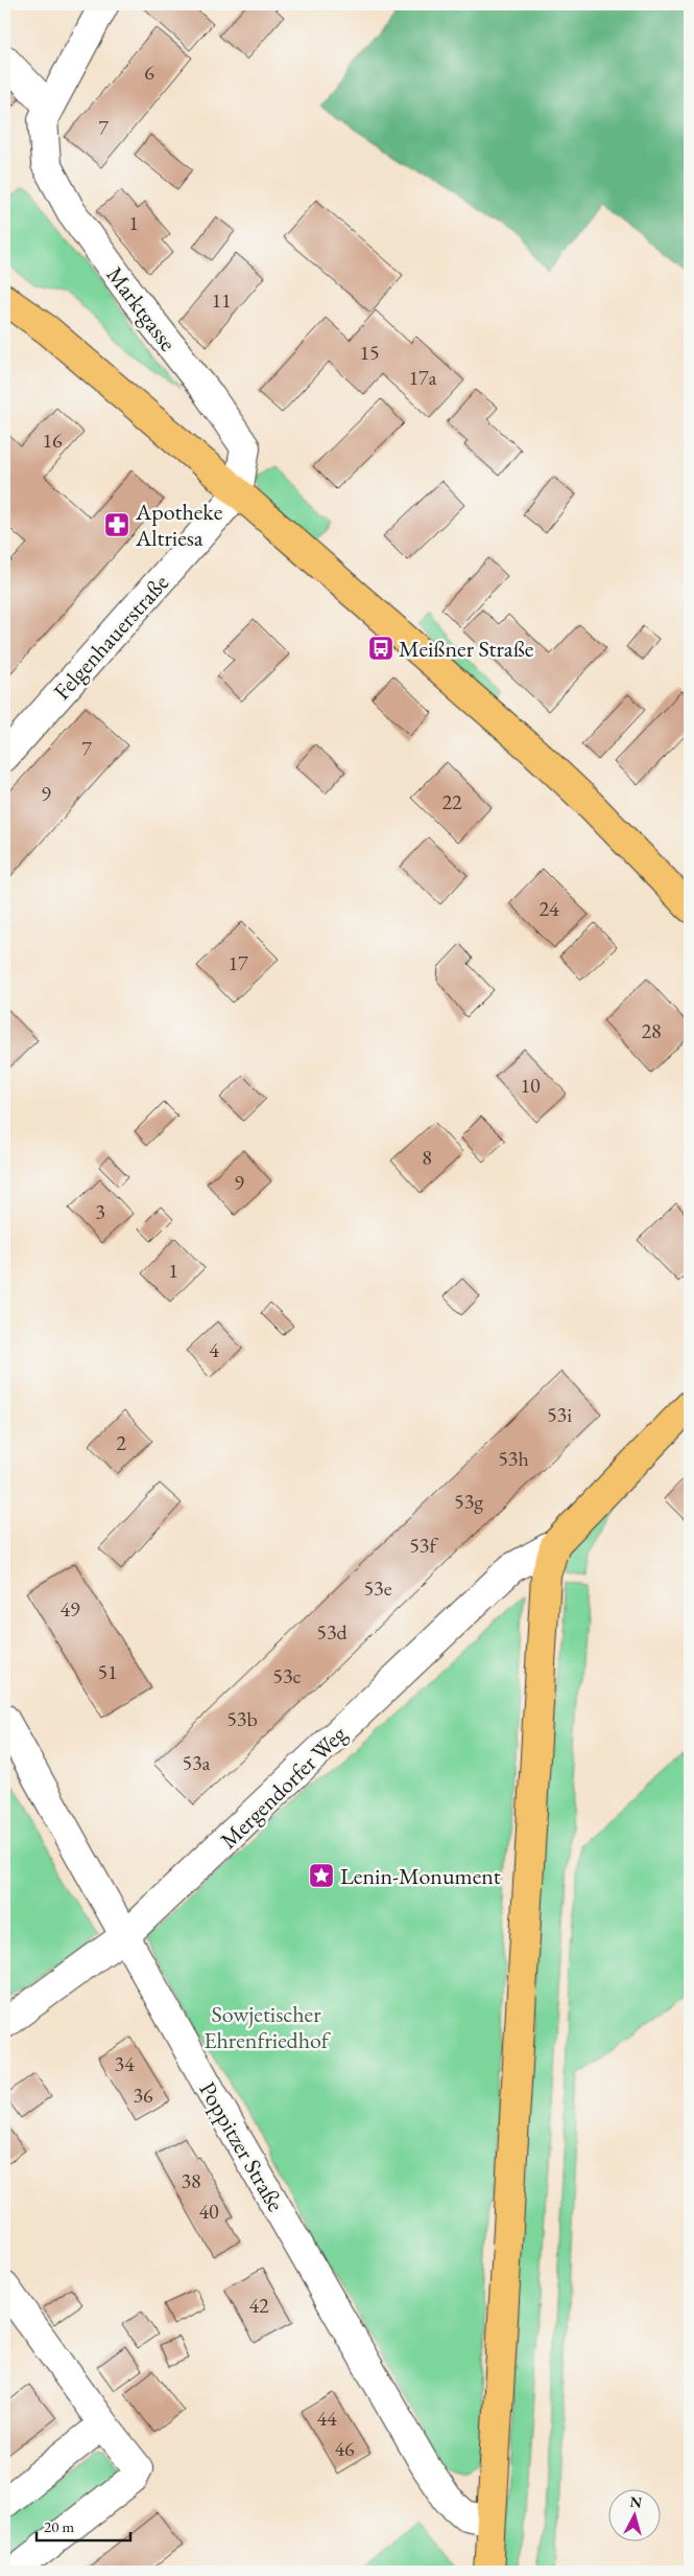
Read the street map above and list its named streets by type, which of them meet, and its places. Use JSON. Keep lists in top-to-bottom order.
{
  "streets": {
    "street": [
      "Marktgasse",
      "Felgenhauerstraße",
      "Mergendorfer Weg",
      "Poppitzer Straße"
    ]
  },
  "crossings": [
    ["Marktgasse", "Felgenhauerstraße"],
    ["Mergendorfer Weg", "Poppitzer Straße"]
  ],
  "parks": ["Sowjetischer Ehrenfriedhof"],
  "places": {
    "pharmacy": ["Apotheke Altriesa"],
    "bus stop": ["Meißner Straße"],
    "place": ["Lenin-Monument"]
  },
  "house_numbers": [
    "6",
    "7",
    "1",
    "11",
    "15",
    "17a",
    "16",
    "7",
    "9",
    "22",
    "24",
    "17",
    "28",
    "10",
    "8",
    "9",
    "3",
    "1",
    "4",
    "53i",
    "2",
    "53h",
    "53g",
    "53f",
    "53e",
    "49",
    "53d",
    "51",
    "53c",
    "53b",
    "53a",
    "34",
    "36",
    "38",
    "40",
    "42",
    "44",
    "46"
  ],
  "scale_bar": "20 m",
  "north": "top"
}
